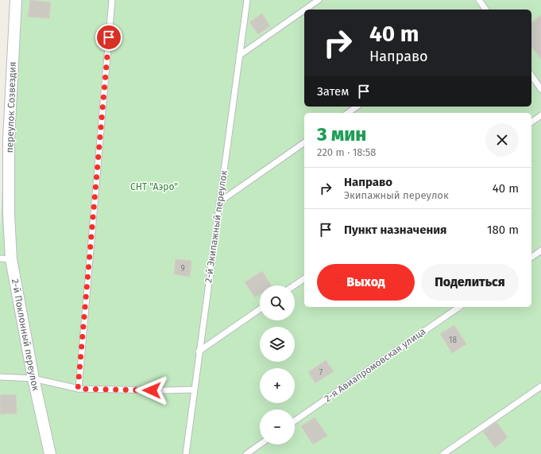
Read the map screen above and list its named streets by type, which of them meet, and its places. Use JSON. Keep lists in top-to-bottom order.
{
  "streets": {
    "street": ["переулок Созвездия", "2-й Поклонный переулок"],
    "lane": ["2-й Экипажный переулок", "2-я Авиапромовская улица"]
  },
  "crossings": [
    ["переулок Созвездия", "2-й Поклонный переулок"]
  ],
  "parks": ["СНТ \"Аэро\""],
  "house_numbers": ["9", "18", "7"],
  "page": {
    "turn": ["40 m", "Направо"],
    "then": "Затем",
    "heading": ["3 мин", "220 m · 18:58"],
    "list": [
      {
        "name": "Направо",
        "note": "Экипажный переулок",
        "value": "40 m"
      },
      {
        "name": "Пункт назначения",
        "value": "180 m"
      }
    ],
    "buttons": ["Выход", "Поделиться"],
    "map_buttons": ["+", "−"]
  }
}
